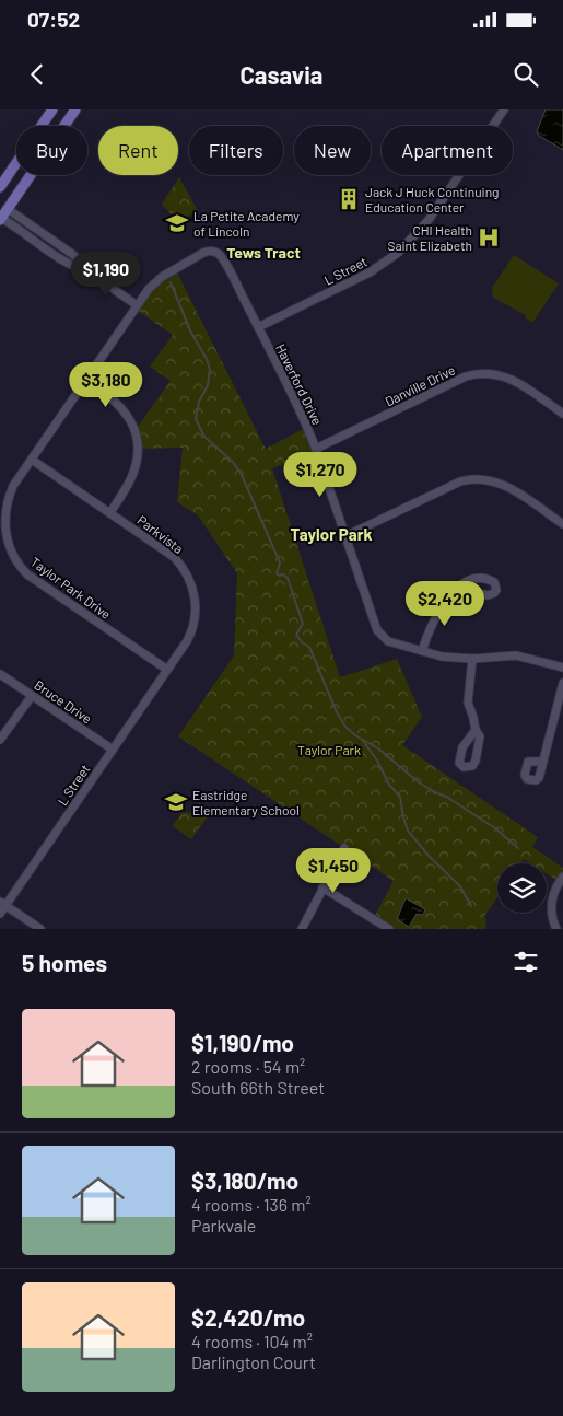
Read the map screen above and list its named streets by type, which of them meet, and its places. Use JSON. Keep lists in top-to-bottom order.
{
  "streets": {
    "street": [
      "L Street",
      "Haverford Drive",
      "Danville Drive",
      "Parkvista",
      "Taylor Park Drive",
      "Bruce Drive"
    ]
  },
  "crossings": [
    ["L Street", "Haverford Drive"],
    ["L Street", "Parkvista"],
    ["L Street", "Taylor Park Drive"],
    ["L Street", "Bruce Drive"],
    ["Haverford Drive", "Danville Drive"],
    ["Haverford Drive", "Taylor Park Drive"],
    ["Parkvista", "Taylor Park Drive"]
  ],
  "districts": ["Tews Tract", "Taylor Park"],
  "parks": ["Taylor Park"],
  "places": {
    "building": ["Jack J Huck Continuing Education Center"],
    "school or university": ["La Petite Academy of Lincoln", "Eastridge Elementary School"],
    "hospital": ["CHI Health Saint Elizabeth"]
  },
  "page": {
    "status": "07:52",
    "header": "Casavia",
    "chip": [
      "Buy",
      "Rent",
      "Filters",
      "New",
      "Apartment"
    ],
    "price": [
      "$1,190",
      "$3,180",
      "$1,270",
      "$2,420",
      "$1,450"
    ],
    "heading": "5 homes",
    "list": [
      {
        "name": "$1,190/mo",
        "note": "2 rooms · 54 m² · South 66th Street"
      },
      {
        "name": "$3,180/mo",
        "note": "4 rooms · 136 m² · Parkvale"
      },
      {
        "name": "$2,420/mo",
        "note": "4 rooms · 104 m² · Darlington Court"
      }
    ]
  }
}
